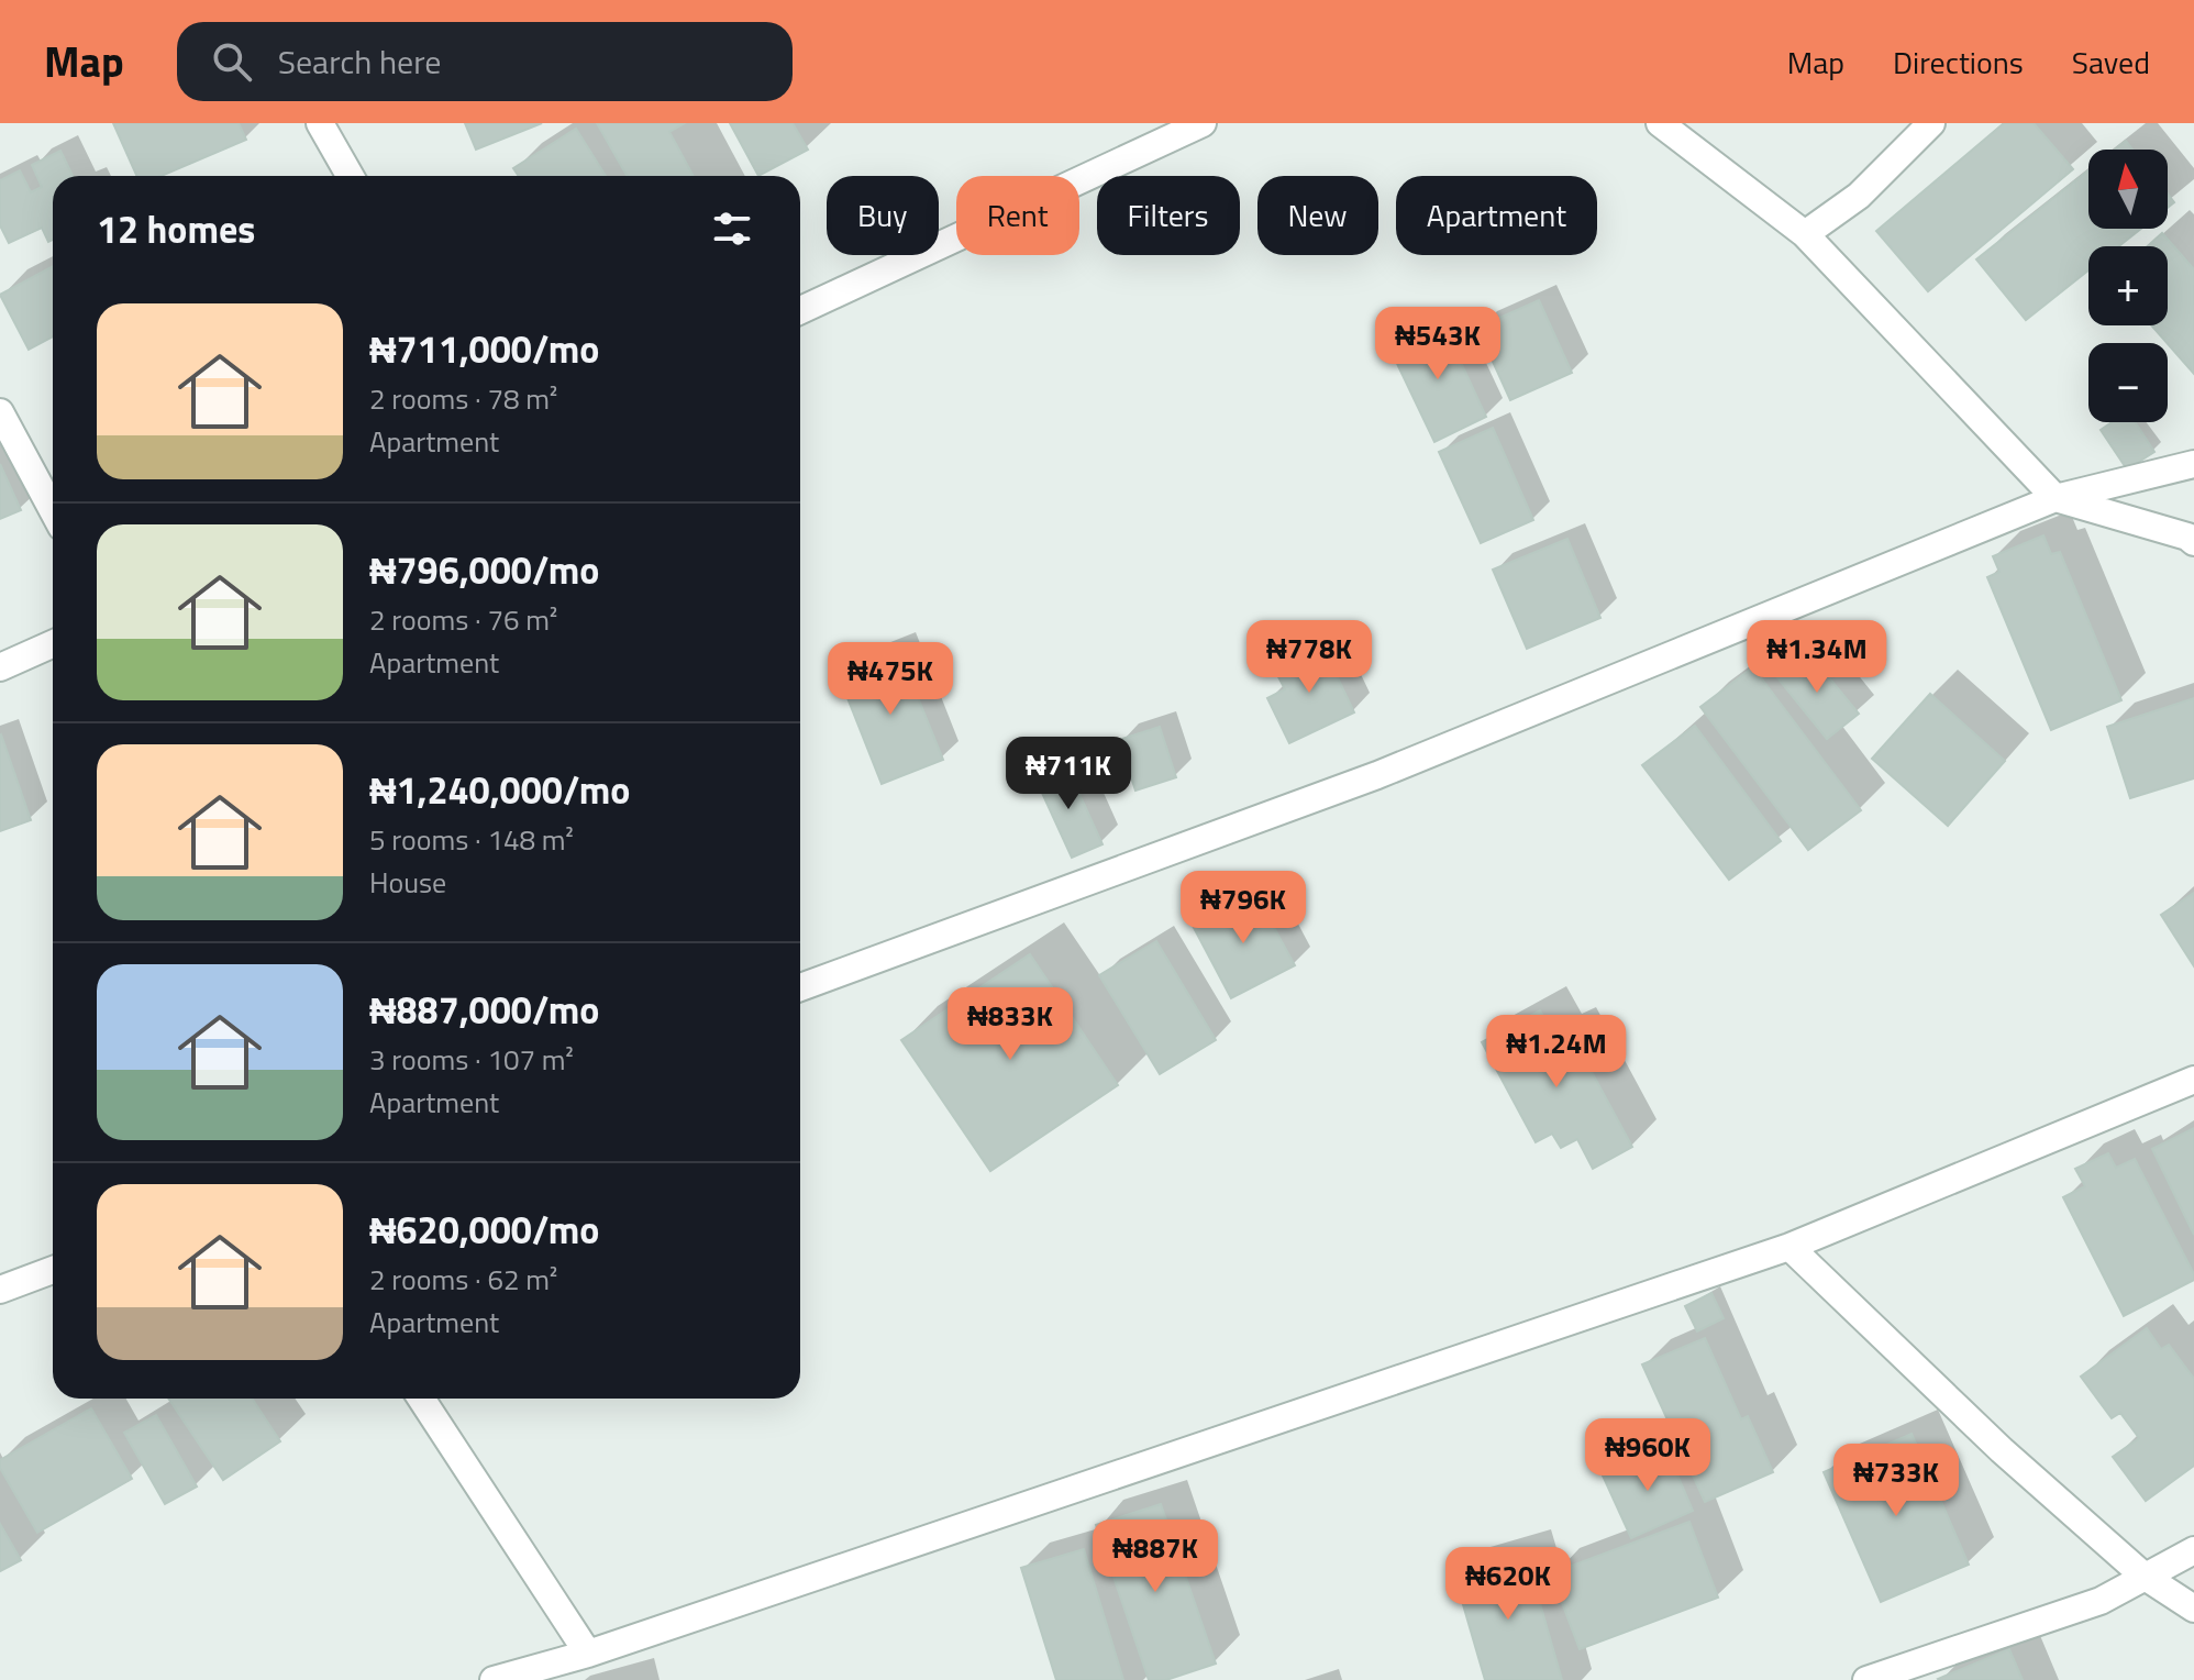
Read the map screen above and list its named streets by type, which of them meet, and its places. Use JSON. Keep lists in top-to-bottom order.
{
  "north": "top",
  "page": {
    "header": "Map",
    "search": "Search here",
    "nav": ["Map", "Directions", "Saved"],
    "map_buttons": ["+", "−"],
    "chip": [
      "Buy",
      "Rent",
      "Filters",
      "New",
      "Apartment"
    ],
    "heading": "12 homes",
    "list": [
      {
        "name": "₦711,000/mo",
        "note": "2 rooms · 78 m² · Apartment"
      },
      {
        "name": "₦796,000/mo",
        "note": "2 rooms · 76 m² · Apartment"
      },
      {
        "name": "₦1,240,000/mo",
        "note": "5 rooms · 148 m² · House"
      },
      {
        "name": "₦887,000/mo",
        "note": "3 rooms · 107 m² · Apartment"
      },
      {
        "name": "₦620,000/mo",
        "note": "2 rooms · 62 m² · Apartment"
      }
    ],
    "price": [
      "₦543K",
      "₦778K",
      "₦1.34M",
      "₦475K",
      "₦711K",
      "₦796K",
      "₦833K",
      "₦1.24M",
      "₦960K",
      "₦733K",
      "₦887K",
      "₦620K"
    ]
  }
}
